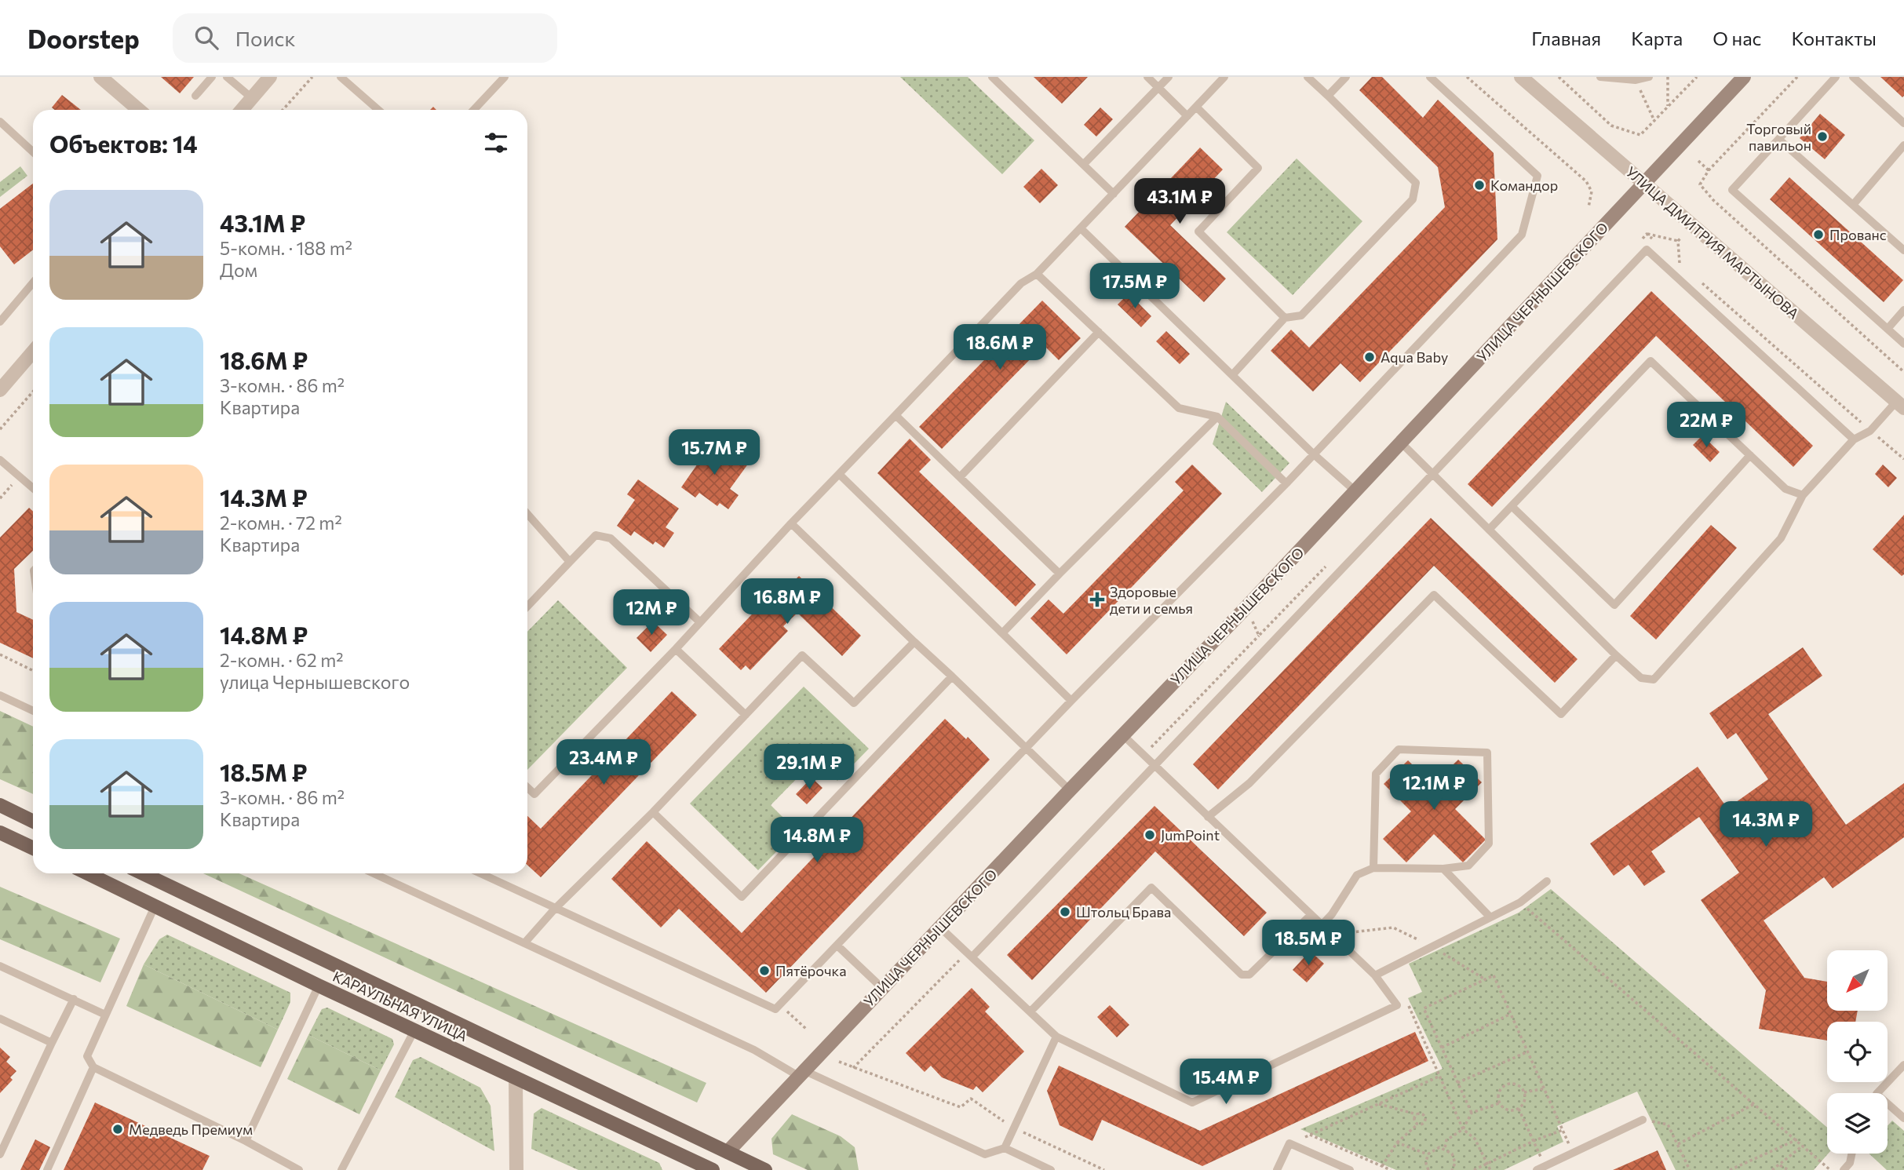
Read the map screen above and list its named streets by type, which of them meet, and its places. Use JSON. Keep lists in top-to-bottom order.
{
  "streets": {
    "main road": ["УЛИЦА ЧЕРНЫШЕВСКОГО", "КАРАУЛЬНАЯ УЛИЦА"],
    "street": ["УЛИЦА ДМИТРИЯ МАРТЫНОВА"]
  },
  "crossings": [
    ["УЛИЦА ДМИТРИЯ МАРТЫНОВА", "УЛИЦА ЧЕРНЫШЕВСКОГО"],
    ["УЛИЦА ЧЕРНЫШЕВСКОГО", "КАРАУЛЬНАЯ УЛИЦА"]
  ],
  "places": {
    "other": [
      "Торговый павильон",
      "Командор",
      "Прованс",
      "Aqua Baby",
      "JumPoint",
      "Штольц Брава",
      "Пятёрочка",
      "Медведь Премиум"
    ],
    "health": ["Здоровые дети и семья"]
  },
  "north": "bottom left",
  "page": {
    "header": "Doorstep",
    "search": "Поиск",
    "nav": [
      "Главная",
      "Карта",
      "О нас",
      "Контакты"
    ],
    "heading": "Объектов: 14",
    "list": [
      {
        "name": "43.1M ₽",
        "note": "5-комн. · 188 m² · Дом"
      },
      {
        "name": "18.6M ₽",
        "note": "3-комн. · 86 m² · Квартира"
      },
      {
        "name": "14.3M ₽",
        "note": "2-комн. · 72 m² · Квартира"
      },
      {
        "name": "14.8M ₽",
        "note": "2-комн. · 62 m² · улица Чернышевского"
      },
      {
        "name": "18.5M ₽",
        "note": "3-комн. · 86 m² · Квартира"
      }
    ],
    "price": [
      "43.1M ₽",
      "17.5M ₽",
      "18.6M ₽",
      "22M ₽",
      "15.7M ₽",
      "16.8M ₽",
      "12M ₽",
      "23.4M ₽",
      "29.1M ₽",
      "12.1M ₽",
      "14.3M ₽",
      "14.8M ₽",
      "18.5M ₽",
      "15.4M ₽"
    ]
  }
}
